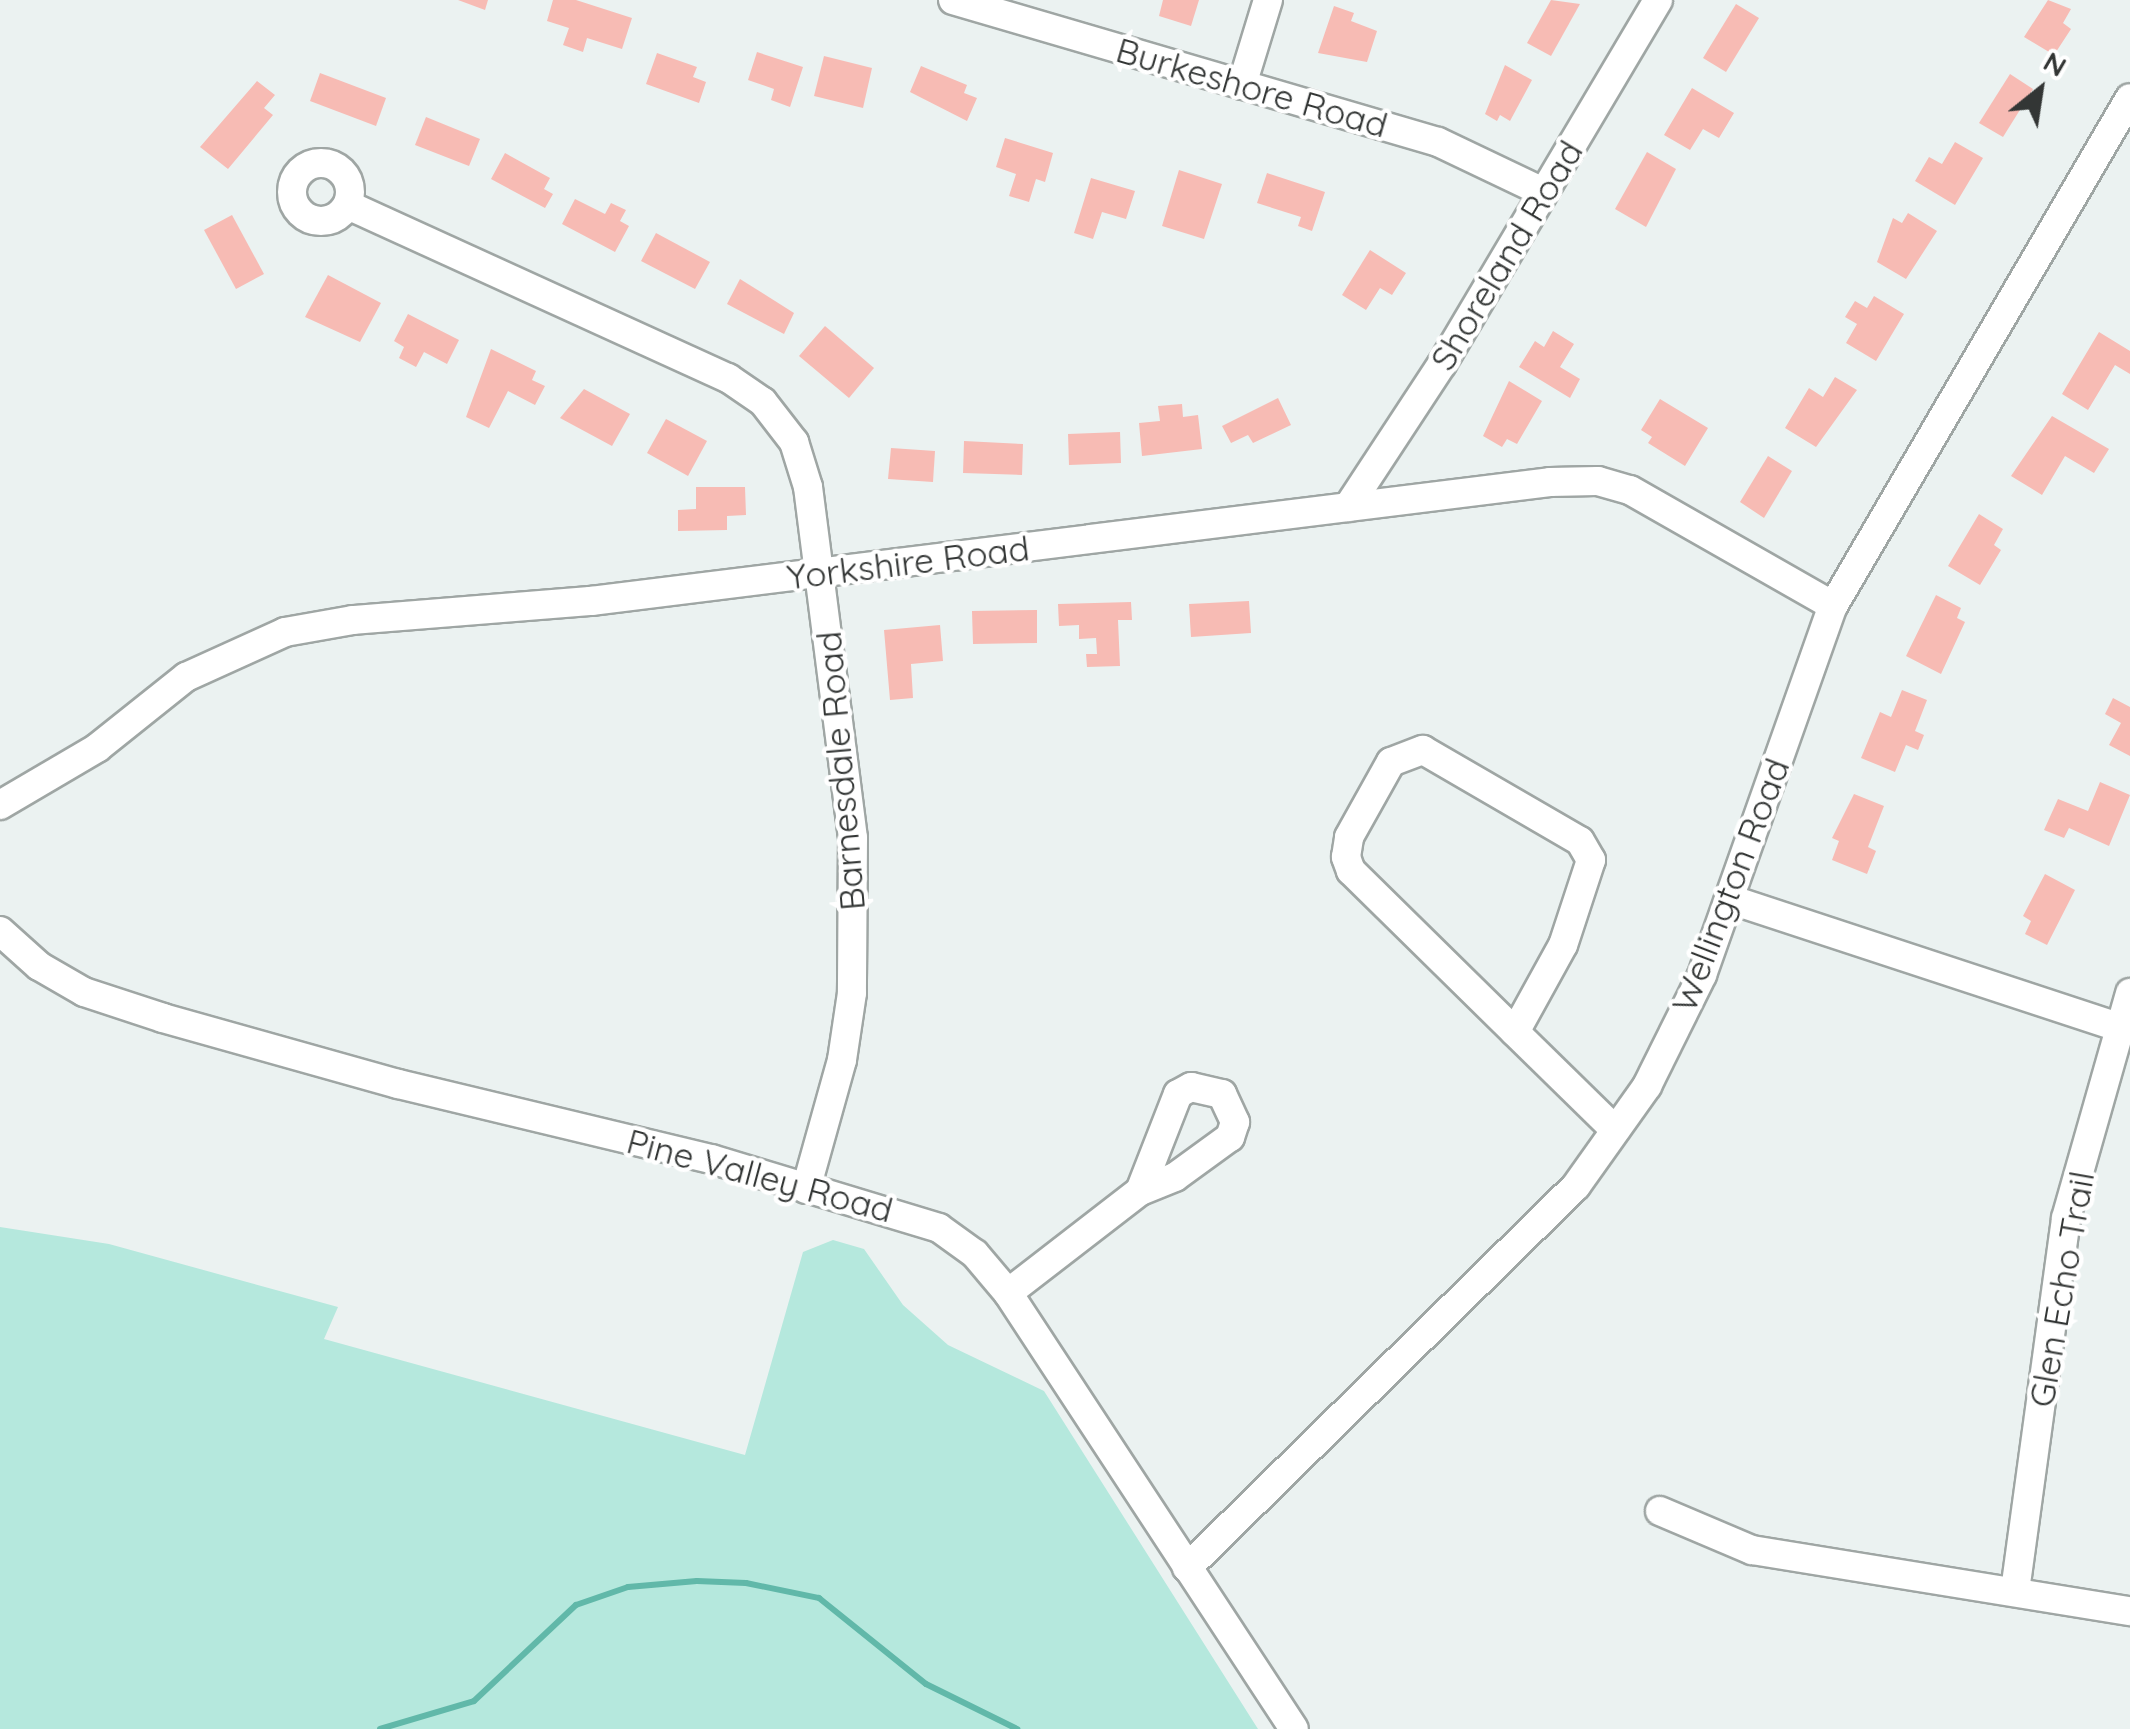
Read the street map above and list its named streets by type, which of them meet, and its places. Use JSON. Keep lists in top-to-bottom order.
{
  "streets": {
    "street": [
      "Burkeshore Road",
      "Shoreland Road",
      "Yorkshire Road",
      "Barnesdale Road",
      "Wellington Road",
      "Pine Valley Road",
      "Glen Echo Trail"
    ]
  },
  "crossings": [
    ["Burkeshore Road", "Shoreland Road"],
    ["Shoreland Road", "Yorkshire Road"],
    ["Yorkshire Road", "Barnesdale Road"],
    ["Yorkshire Road", "Wellington Road"],
    ["Barnesdale Road", "Pine Valley Road"],
    ["Wellington Road", "Pine Valley Road"]
  ],
  "north": "top right"
}
